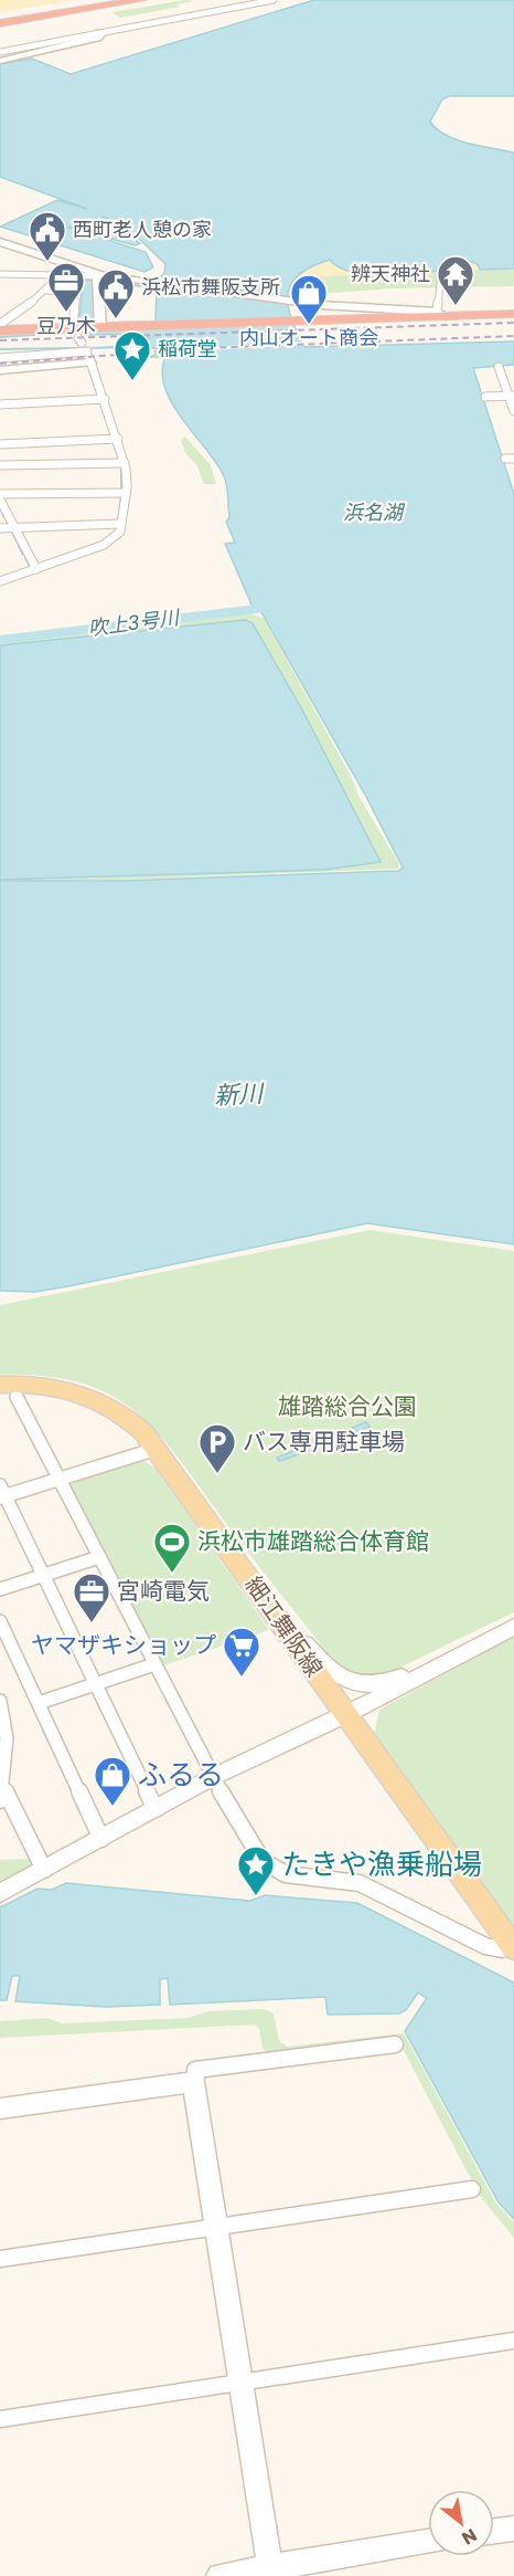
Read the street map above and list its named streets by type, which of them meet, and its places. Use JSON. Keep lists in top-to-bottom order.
{
  "streets": {
    "main road": ["細江舞阪線"]
  },
  "water": ["浜名湖", "吹上3号川", "新川"],
  "parks": ["雄踏総合公園"],
  "places": {
    "public building": ["西町老人憩の家", "浜松市舞阪支所"],
    "temple": ["辨天神社"],
    "office": ["豆乃木", "宮崎電気"],
    "shop": ["内山オート商会", "ふるる"],
    "place": ["稲荷堂", "たきや漁乗船場"],
    "parking": ["バス専用駐車場"],
    "sports": ["浜松市雄踏総合体育館"],
    "supermarket": ["ヤマザキショップ"]
  },
  "north": "bottom right"
}
